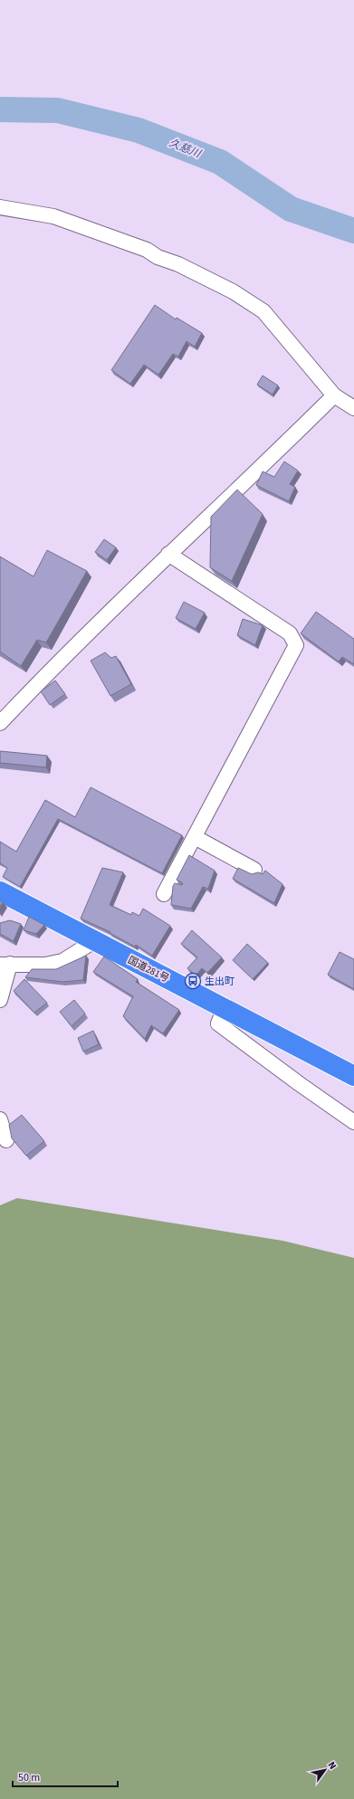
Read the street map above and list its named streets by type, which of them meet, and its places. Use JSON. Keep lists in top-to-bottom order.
{
  "streets": {
    "highway": ["国道281号"]
  },
  "water": ["久慈川"],
  "places": {
    "bus stop": ["生出町"]
  },
  "scale_bar": "50 m",
  "north": "top right"
}
